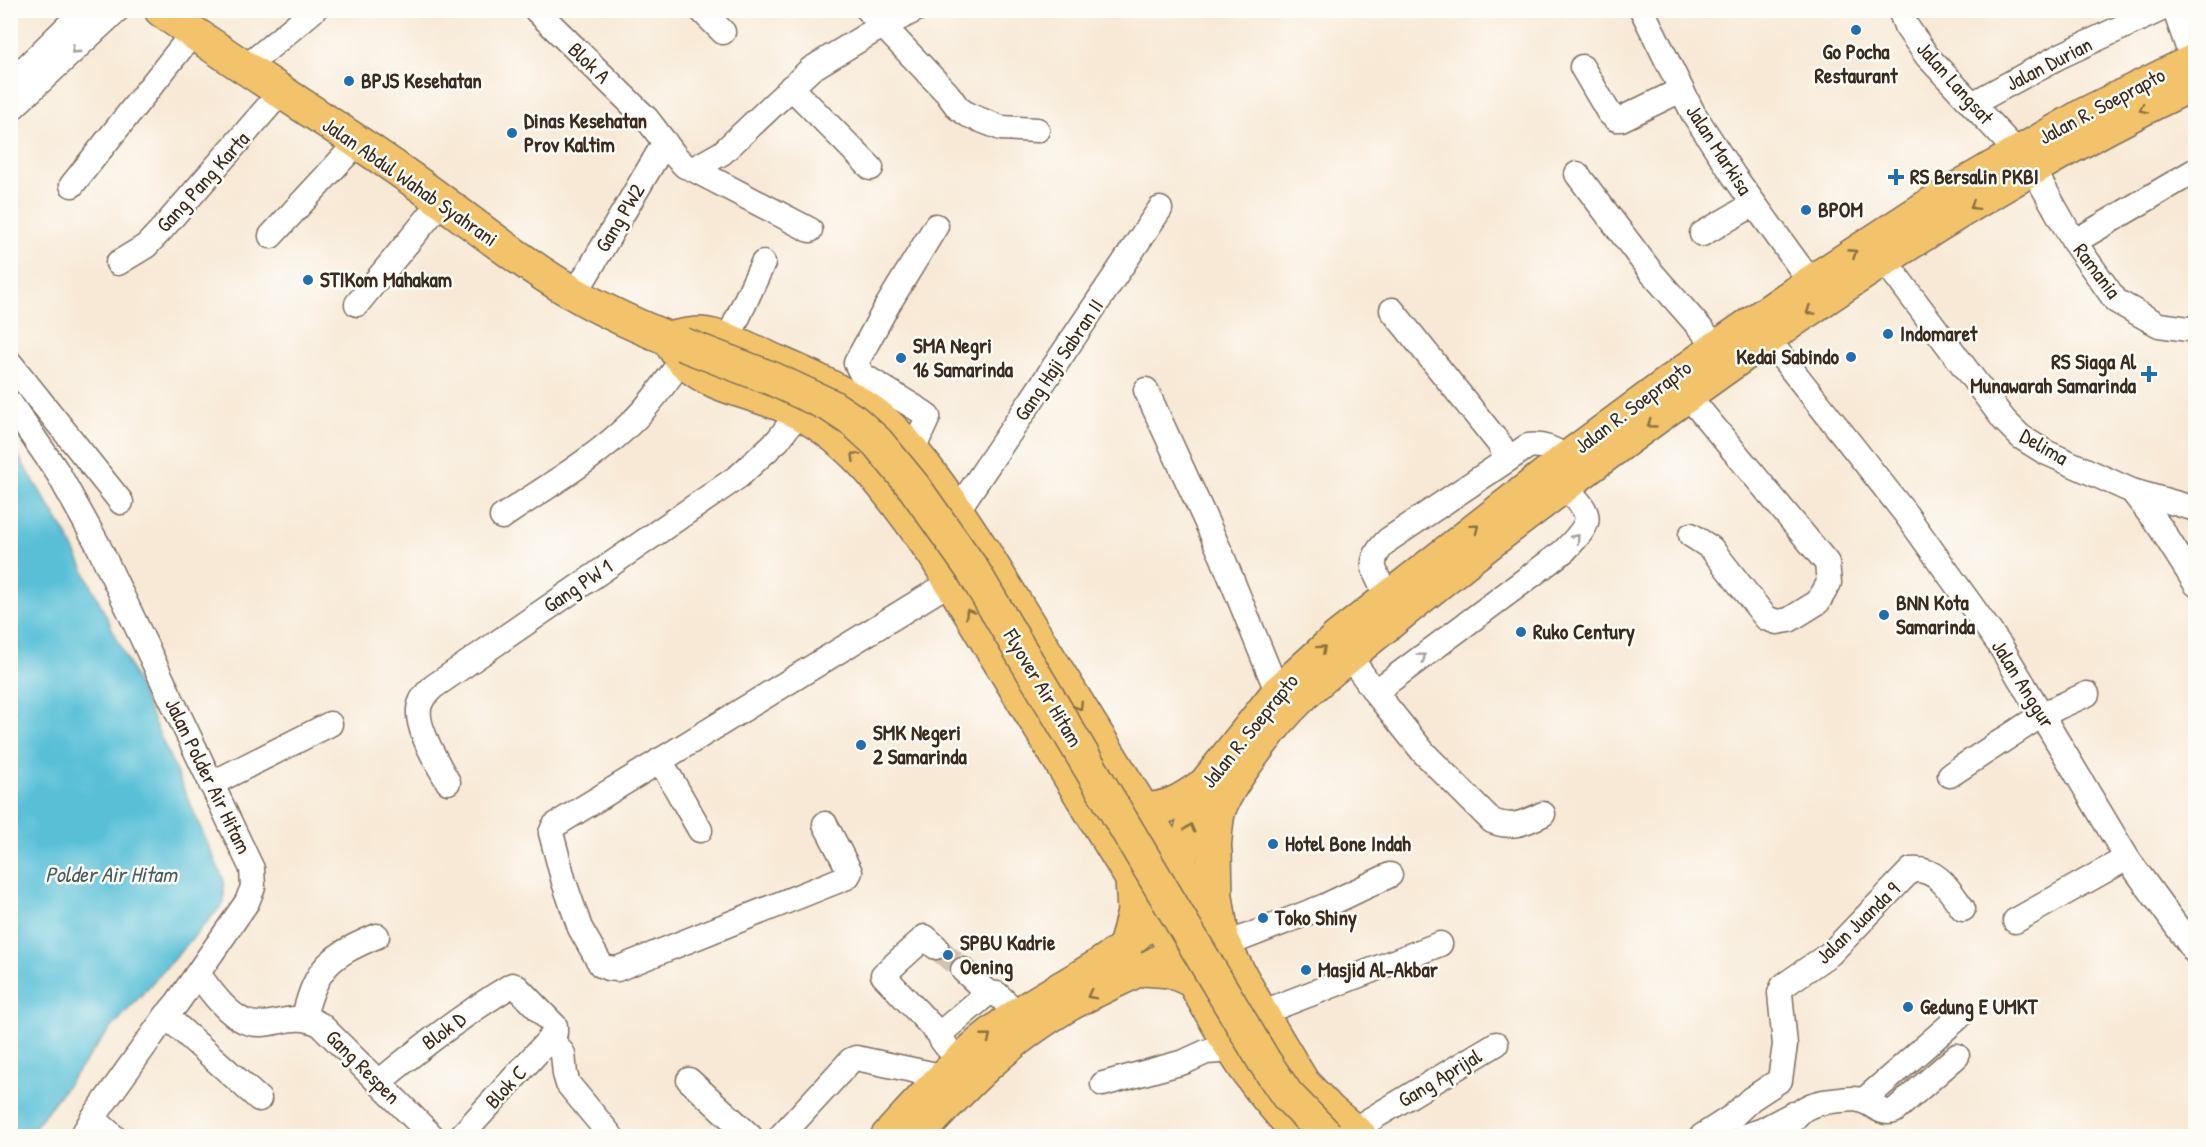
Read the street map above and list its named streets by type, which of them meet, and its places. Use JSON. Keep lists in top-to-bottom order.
{
  "streets": {
    "highway": ["Jalan Abdul Wahab Syahrani", "Flyover Air Hitam"],
    "main road": ["Jalan R. Soeprapto"],
    "street": [
      "Blok A",
      "Jalan Durian",
      "Jalan Langsat",
      "Jalan Markisa",
      "Gang Pang Karta",
      "Gang PW2",
      "Ramania",
      "Gang Haji Sabran II",
      "Delima",
      "Gang PW 1",
      "Jalan Anggur",
      "Jalan Polder Air Hitam",
      "Jalan Juanda 9",
      "Blok D",
      "Gang Respen",
      "Gang Aprijal",
      "Blok C"
    ]
  },
  "crossings": [
    ["Blok A", "Gang PW2"],
    ["Jalan Durian", "Jalan Langsat"],
    ["Jalan Langsat", "Jalan R. Soeprapto"],
    ["Jalan Langsat", "Ramania"],
    ["Jalan R. Soeprapto", "Jalan Markisa"],
    ["Jalan R. Soeprapto", "Jalan Abdul Wahab Syahrani"],
    ["Jalan R. Soeprapto", "Ramania"],
    ["Jalan R. Soeprapto", "Delima"],
    ["Jalan R. Soeprapto", "Jalan Anggur"],
    ["Gang Pang Karta", "Jalan Abdul Wahab Syahrani"],
    ["Jalan Abdul Wahab Syahrani", "Gang PW2"],
    ["Jalan Abdul Wahab Syahrani", "Gang PW 1"],
    ["Jalan Abdul Wahab Syahrani", "Flyover Air Hitam"],
    ["Flyover Air Hitam", "Gang Aprijal"],
    ["Jalan Polder Air Hitam", "Gang Respen"],
    ["Blok D", "Gang Respen"],
    ["Blok D", "Blok C"]
  ],
  "water": ["Polder Air Hitam"],
  "places": {
    "other": [
      "Go Pocha Restaurant",
      "BPJS Kesehatan",
      "Dinas Kesehatan Prov Kaltim",
      "BPOM",
      "STIKom Mahakam",
      "Indomaret",
      "Kedai Sabindo",
      "SMA Negri 16 Samarinda",
      "BNN Kota Samarinda",
      "Ruko Century",
      "SMK Negeri 2 Samarinda",
      "Hotel Bone Indah",
      "Toko Shiny",
      "SPBU Kadrie Oening",
      "Masjid Al-Akbar",
      "Gedung E UMKT"
    ],
    "health": ["RS Bersalin PKBI", "RS Siaga Al Munawarah Samarinda"]
  }
}
